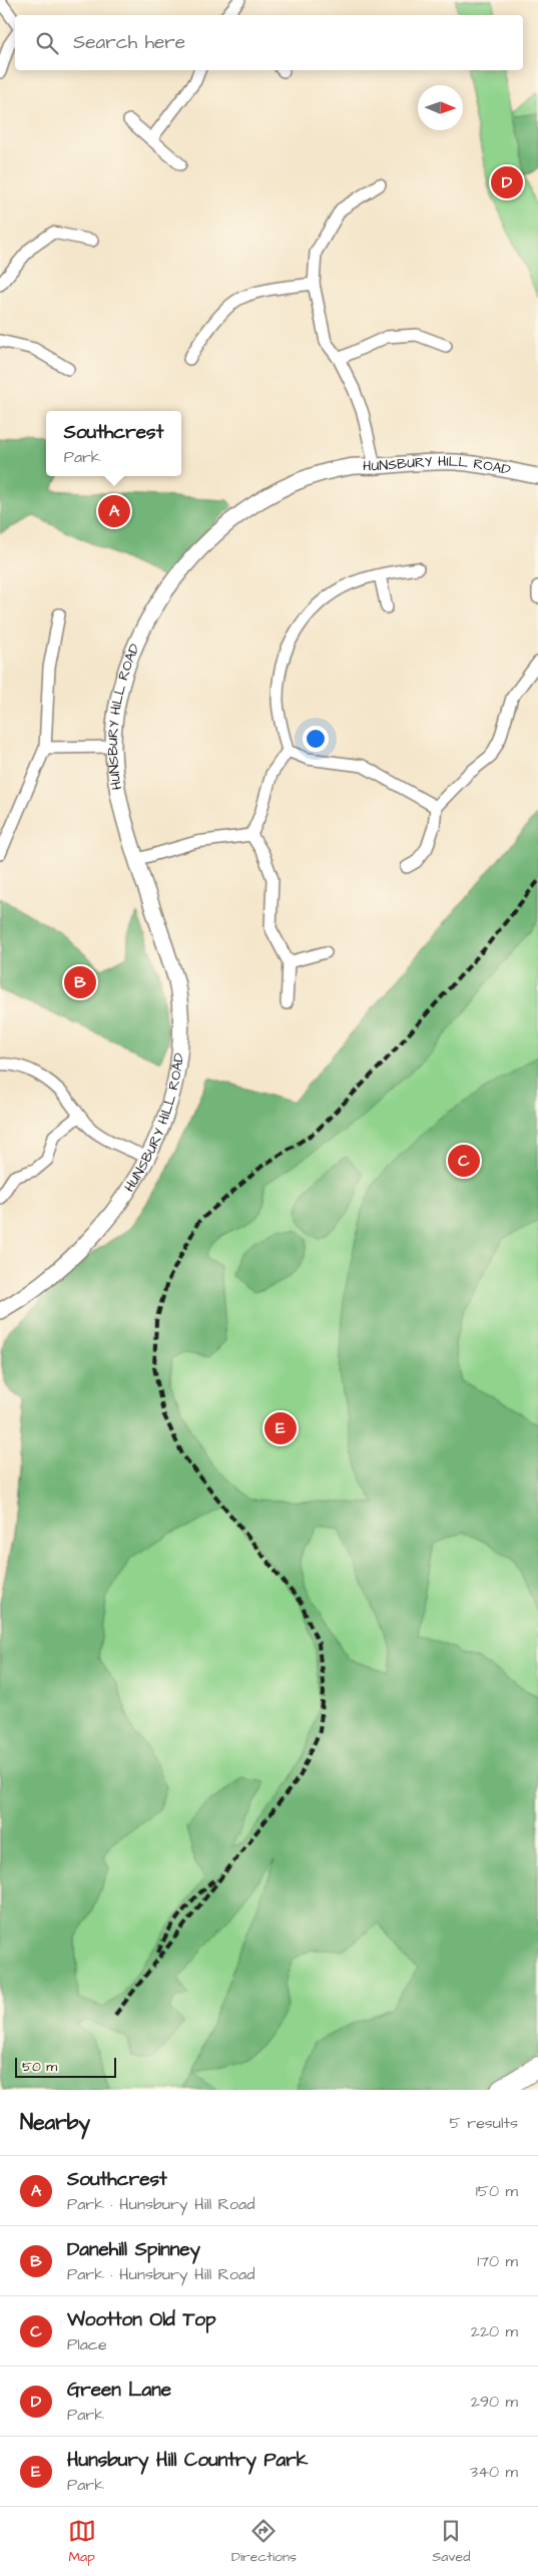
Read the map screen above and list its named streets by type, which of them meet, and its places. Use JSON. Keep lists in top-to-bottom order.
{
  "streets": {
    "street": ["HUNSBURY HILL ROAD"]
  },
  "scale_bar": "50 m",
  "north": "right",
  "page": {
    "search": "Search here",
    "pins": [
      "D",
      "A",
      "B",
      "C",
      "E"
    ],
    "popup": ["Southcrest", "Park"],
    "scale": "50 m",
    "heading": ["Nearby", "5 results"],
    "list": [
      {
        "mark": "A",
        "name": "Southcrest",
        "note": "Park · Hunsbury Hill Road",
        "value": "150 m"
      },
      {
        "mark": "B",
        "name": "Danehill Spinney",
        "note": "Park · Hunsbury Hill Road",
        "value": "170 m"
      },
      {
        "mark": "C",
        "name": "Wootton Old Top",
        "note": "Place",
        "value": "220 m"
      },
      {
        "mark": "D",
        "name": "Green Lane",
        "note": "Park",
        "value": "290 m"
      },
      {
        "mark": "E",
        "name": "Hunsbury Hill Country Park",
        "note": "Park",
        "value": "340 m"
      }
    ],
    "nav": ["Map", "Directions", "Saved"]
  }
}
